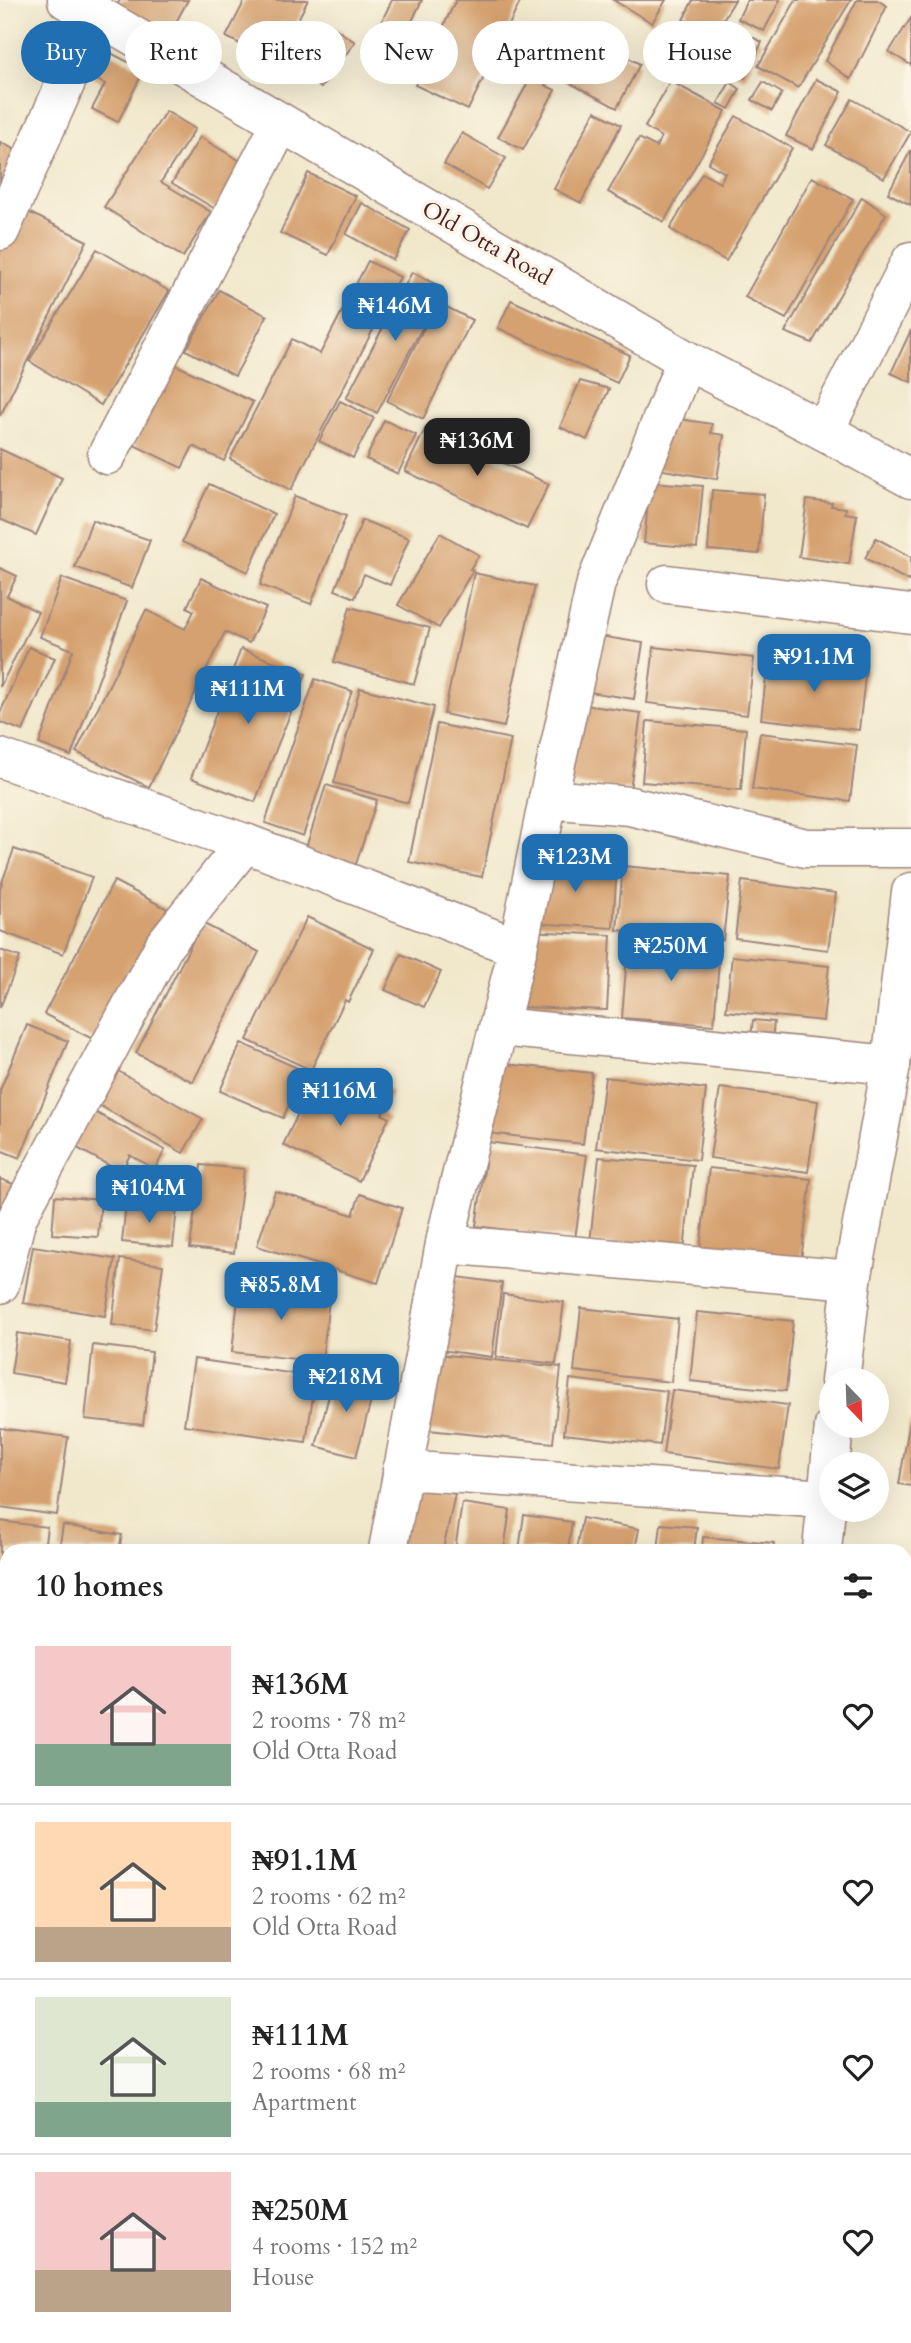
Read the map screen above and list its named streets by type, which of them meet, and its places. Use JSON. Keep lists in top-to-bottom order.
{
  "streets": {
    "street": ["Old Otta Road"]
  },
  "north": "bottom right",
  "page": {
    "chip": [
      "Buy",
      "Rent",
      "Filters",
      "New",
      "Apartment",
      "House"
    ],
    "price": [
      "₦146M",
      "₦136M",
      "₦91.1M",
      "₦111M",
      "₦123M",
      "₦250M",
      "₦116M",
      "₦104M",
      "₦85.8M",
      "₦218M"
    ],
    "heading": "10 homes",
    "list": [
      {
        "name": "₦136M",
        "note": "2 rooms · 78 m² · Old Otta Road"
      },
      {
        "name": "₦91.1M",
        "note": "2 rooms · 62 m² · Old Otta Road"
      },
      {
        "name": "₦111M",
        "note": "2 rooms · 68 m² · Apartment"
      },
      {
        "name": "₦250M",
        "note": "4 rooms · 152 m² · House"
      }
    ]
  }
}
